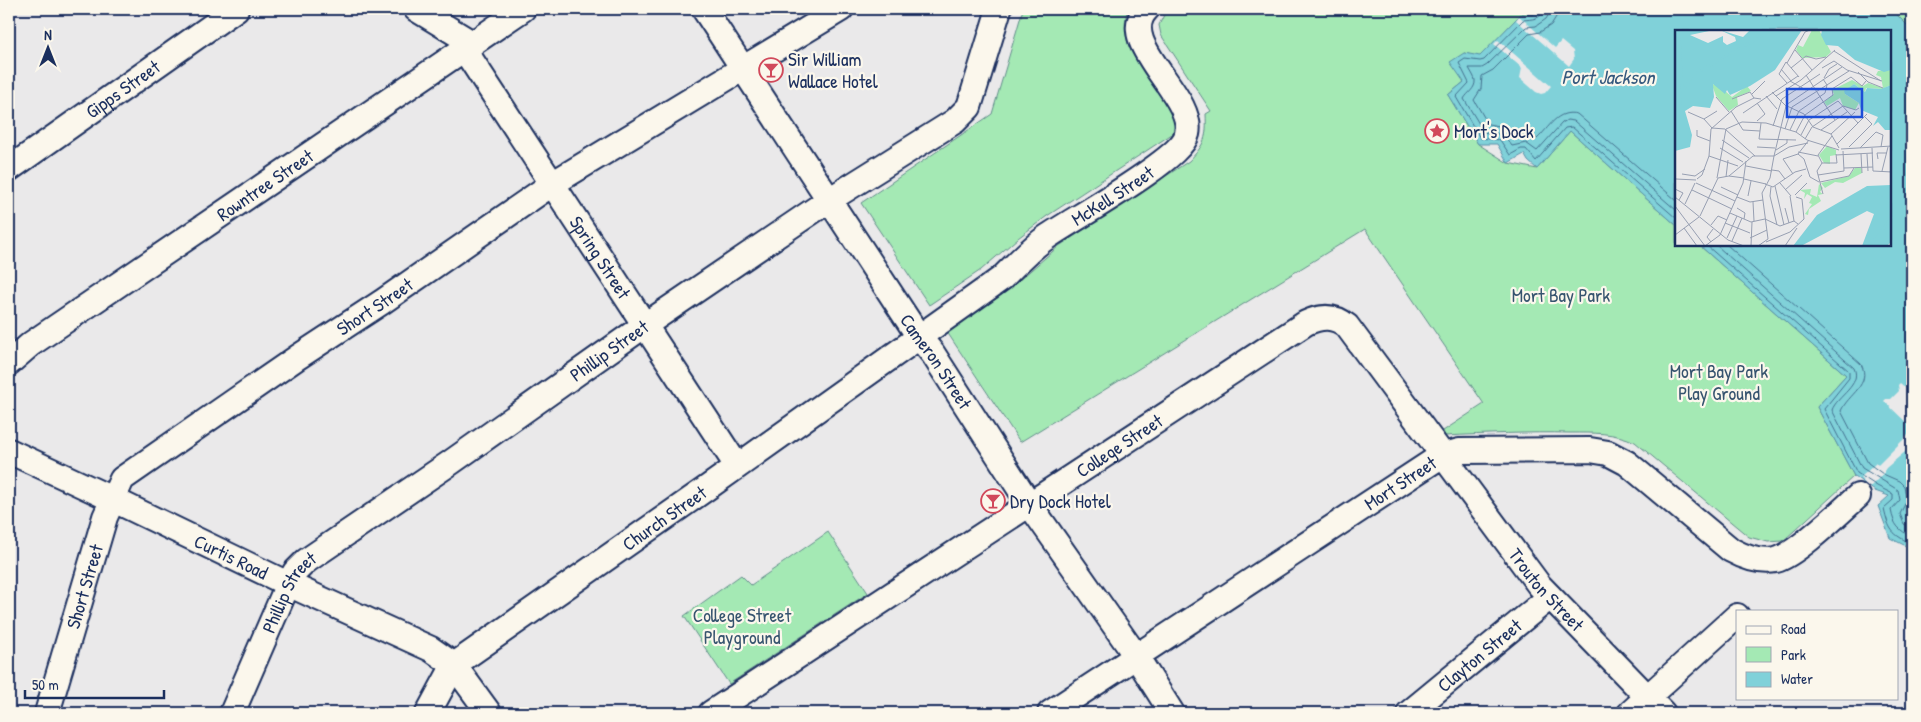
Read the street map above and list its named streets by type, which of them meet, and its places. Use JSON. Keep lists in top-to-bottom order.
{
  "streets": {
    "street": [
      "Gipps Street",
      "Rowntree Street",
      "McKell Street",
      "Spring Street",
      "Short Street",
      "Phillip Street",
      "Cameron Street",
      "College Street",
      "Mort Street",
      "Church Street",
      "Curtis Road",
      "Trouton Street",
      "Clayton Street"
    ]
  },
  "crossings": [
    ["Rowntree Street", "Spring Street"],
    ["McKell Street", "Cameron Street"],
    ["McKell Street", "Church Street"],
    ["Spring Street", "Short Street"],
    ["Spring Street", "Phillip Street"],
    ["Spring Street", "Church Street"],
    ["Short Street", "Cameron Street"],
    ["Short Street", "Curtis Road"],
    ["Phillip Street", "Cameron Street"],
    ["Phillip Street", "Curtis Road"],
    ["Cameron Street", "College Street"],
    ["Cameron Street", "Mort Street"],
    ["Cameron Street", "Church Street"],
    ["College Street", "Mort Street"],
    ["College Street", "Trouton Street"],
    ["Mort Street", "Trouton Street"],
    ["Church Street", "Curtis Road"],
    ["Trouton Street", "Clayton Street"]
  ],
  "water": ["Port Jackson"],
  "parks": ["Mort Bay Park", "Mort Bay Park Play Ground", "College Street Playground"],
  "places": {
    "bar": ["Sir William Wallace Hotel", "Dry Dock Hotel"],
    "place": ["Mort's Dock"]
  },
  "legend": ["Road", "Park", "Water"],
  "scale_bar": "50 m",
  "north": "top"
}
